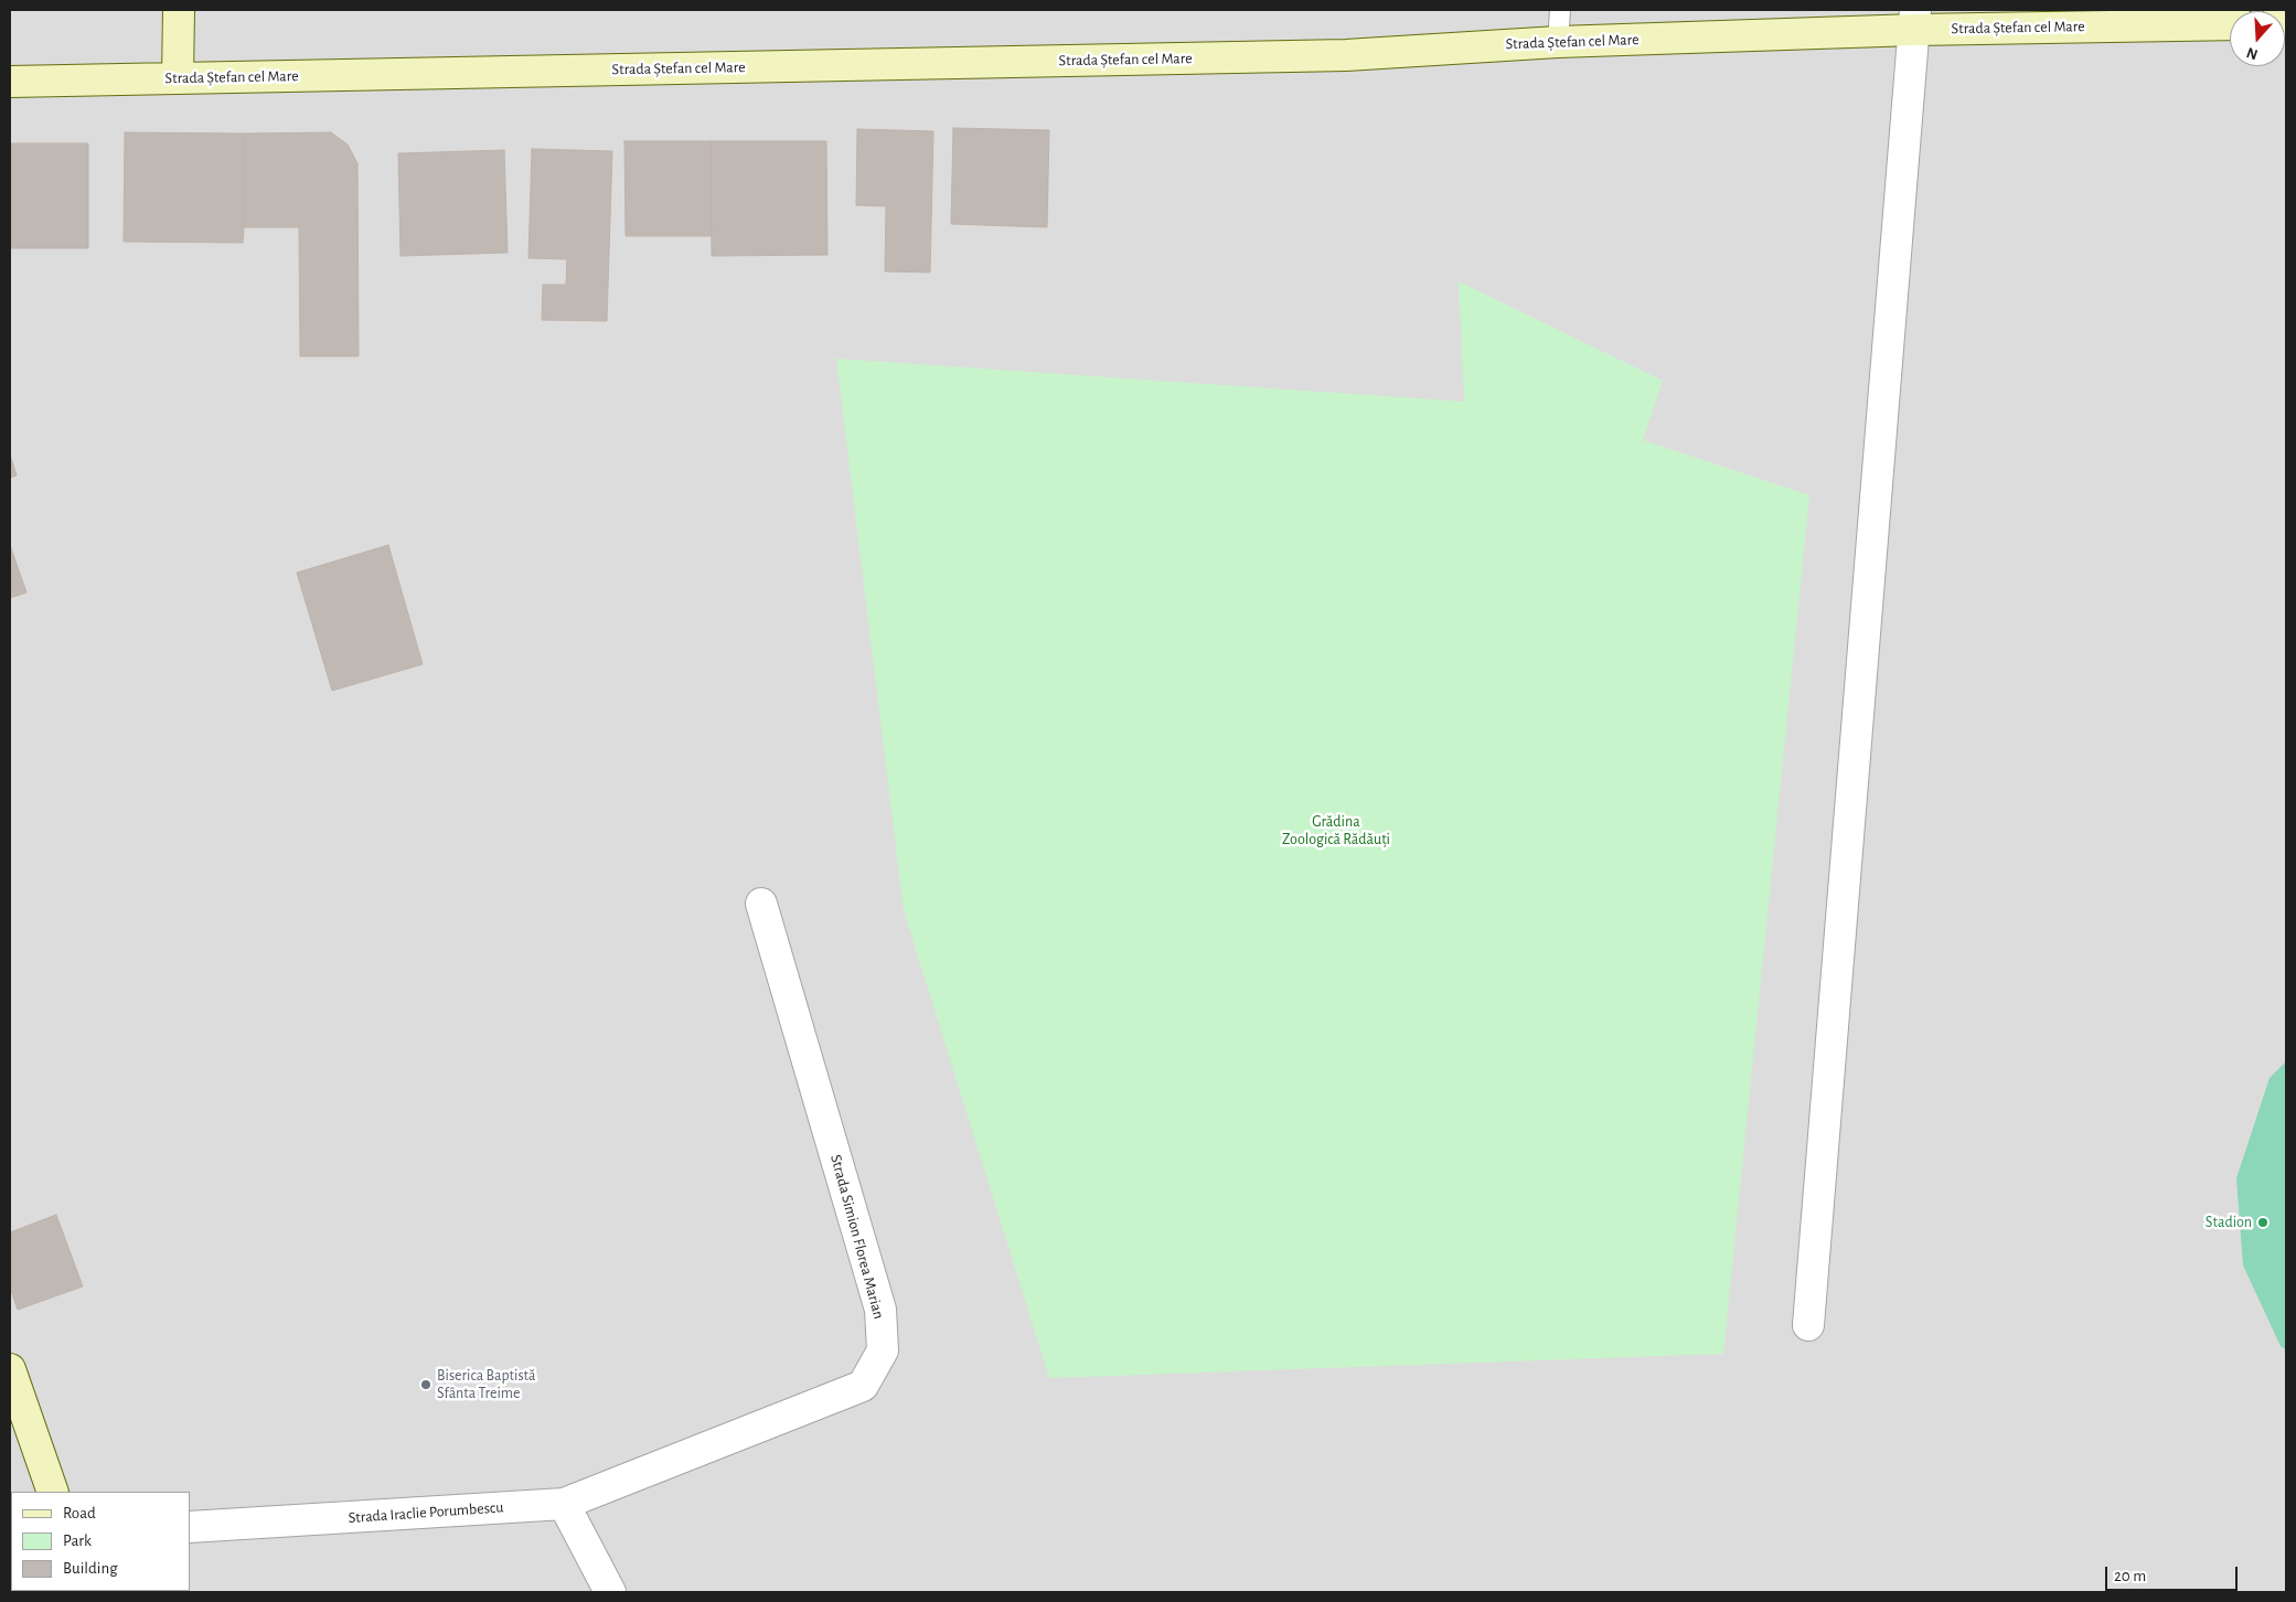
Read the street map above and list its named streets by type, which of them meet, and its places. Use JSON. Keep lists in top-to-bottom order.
{
  "streets": {
    "main road": ["Strada Ștefan cel Mare"],
    "street": ["Strada Simion Florea Marian", "Strada Iraclie Porumbescu"]
  },
  "crossings": [
    ["Strada Simion Florea Marian", "Strada Iraclie Porumbescu"]
  ],
  "parks": ["Grădina Zoologică Rădăuți"],
  "places": ["Stadion", "Biserica Baptistă Sfânta Treime"],
  "legend": ["Road", "Park", "Building"],
  "scale_bar": "20 m",
  "north": "bottom"
}
